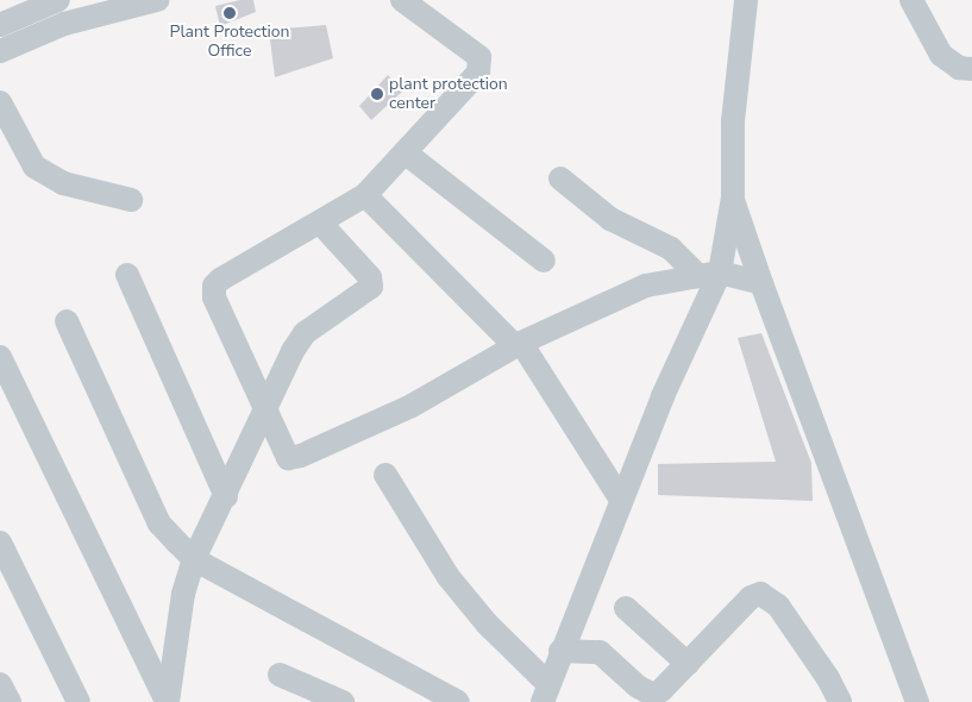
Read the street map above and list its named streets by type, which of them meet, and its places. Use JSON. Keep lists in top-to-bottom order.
{
  "places": ["Plant Protection Office", "plant protection center"]
}
